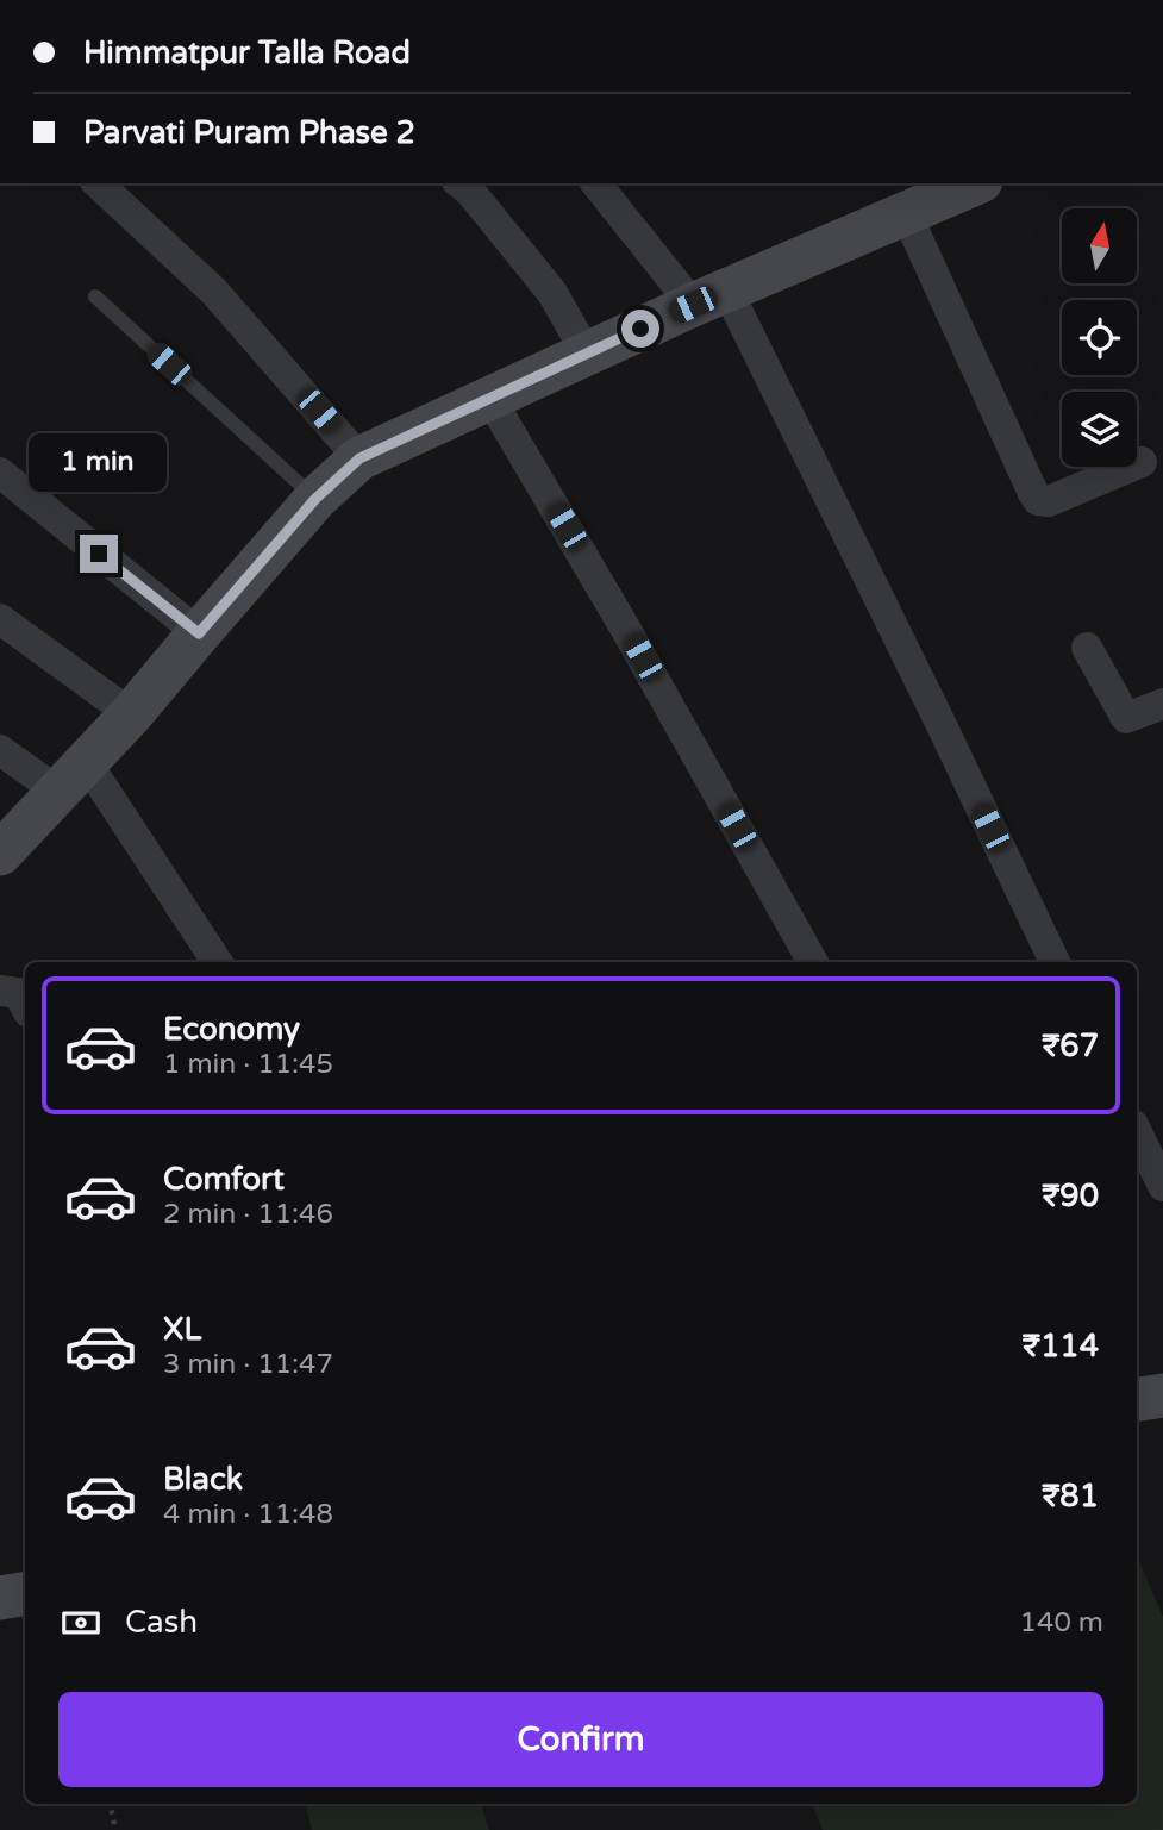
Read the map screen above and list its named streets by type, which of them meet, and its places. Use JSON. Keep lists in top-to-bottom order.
{
  "north": "top",
  "page": {
    "banner": ["Himmatpur Talla Road", "Parvati Puram Phase 2"],
    "bubble": "1 min",
    "list": [
      {
        "name": "Economy",
        "note": "1 min · 11:45",
        "value": "₹67"
      },
      {
        "name": "Comfort",
        "note": "2 min · 11:46",
        "value": "₹90"
      },
      {
        "name": "XL",
        "note": "3 min · 11:47",
        "value": "₹114"
      },
      {
        "name": "Black",
        "note": "4 min · 11:48",
        "value": "₹81"
      }
    ],
    "pay": ["Cash", "140 m"],
    "buttons": "Confirm"
  }
}
